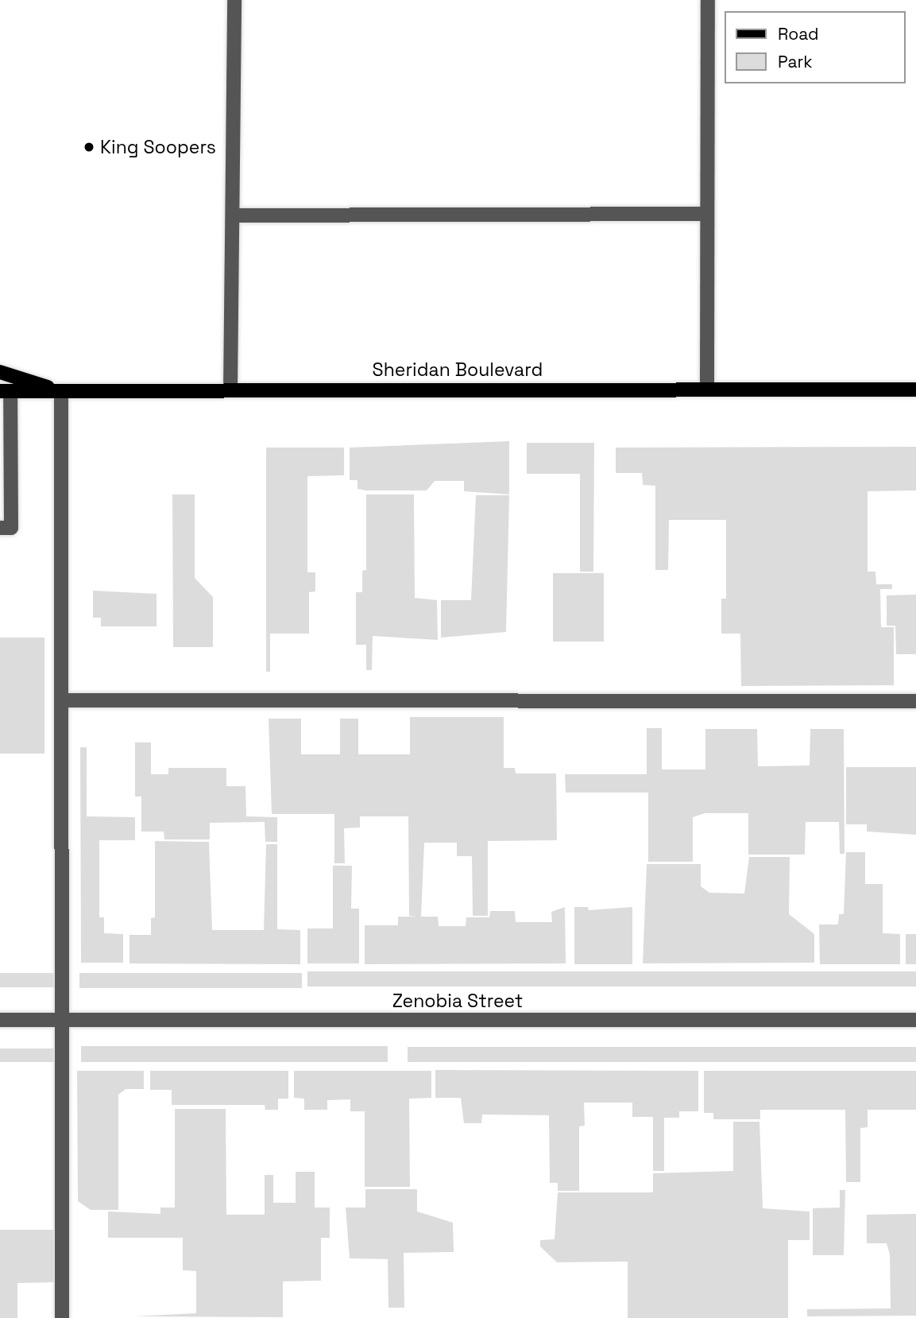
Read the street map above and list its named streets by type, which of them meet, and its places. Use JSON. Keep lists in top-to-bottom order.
{
  "streets": {
    "main road": ["Sheridan Boulevard"],
    "street": ["Zenobia Street"]
  },
  "places": ["King Soopers"],
  "legend": ["Road", "Park"]
}
